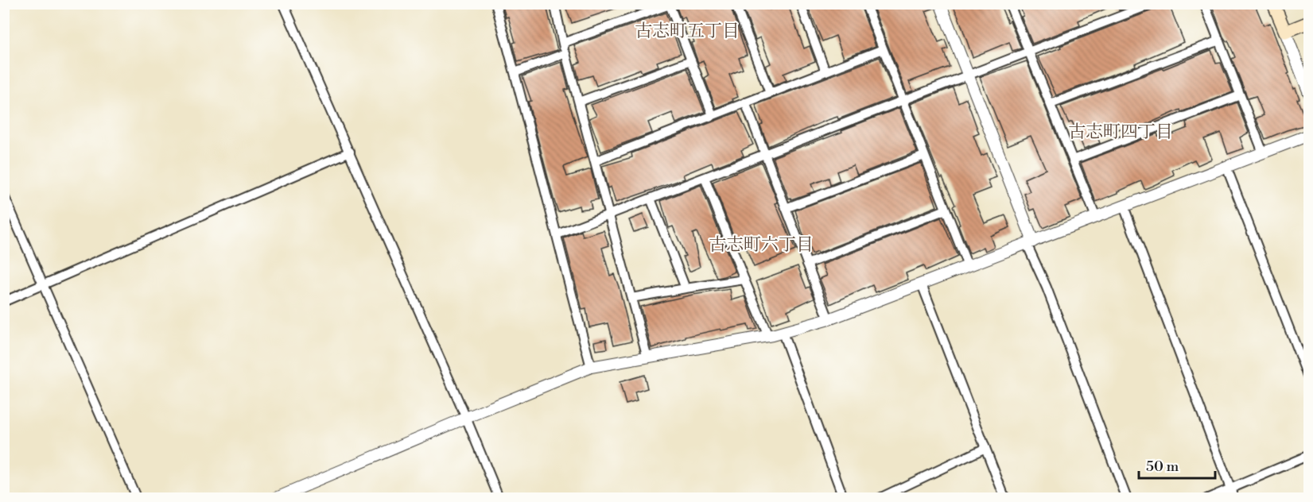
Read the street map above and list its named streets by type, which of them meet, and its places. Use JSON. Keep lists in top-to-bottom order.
{
  "districts": ["古志町五丁目", "古志町四丁目", "古志町六丁目"],
  "scale_bar": "50 m"
}
